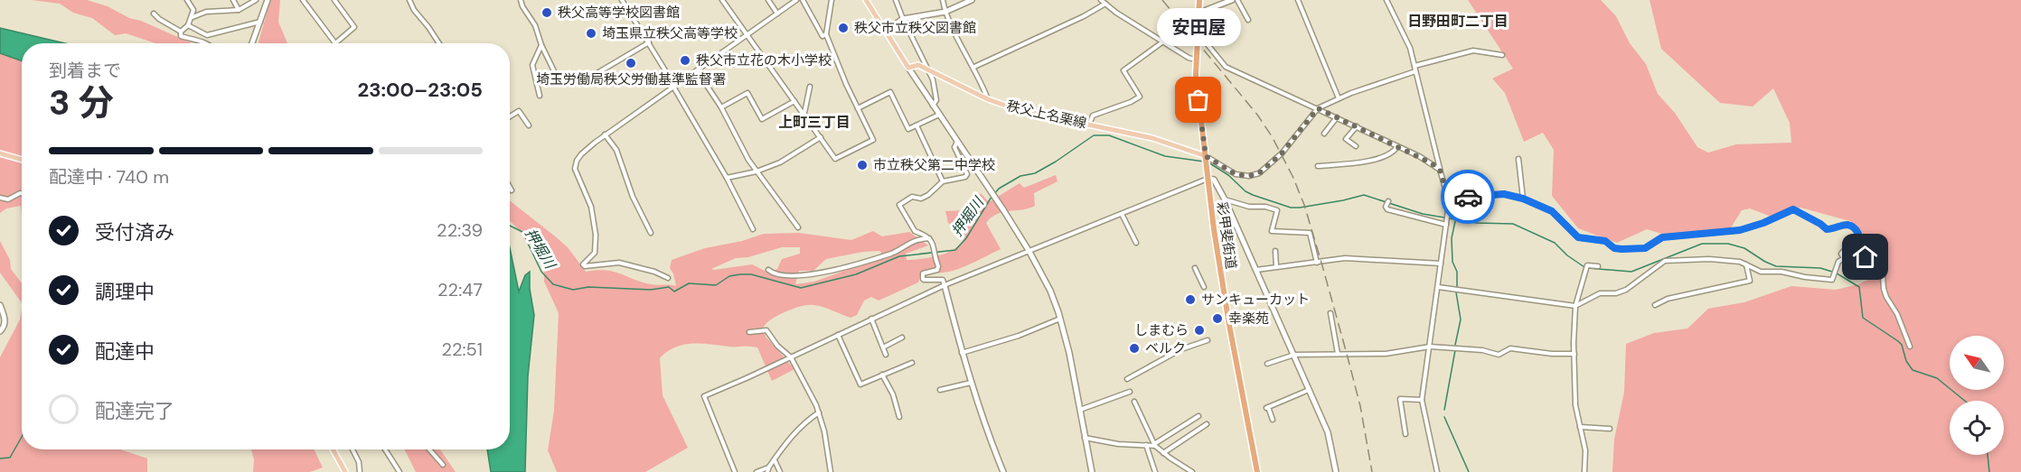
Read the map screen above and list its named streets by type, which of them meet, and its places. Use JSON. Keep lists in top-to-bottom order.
{
  "streets": {
    "highway": ["彩甲斐街道"],
    "main road": ["秩父上名栗線"]
  },
  "crossings": [
    ["秩父上名栗線", "彩甲斐街道"]
  ],
  "districts": ["日野田町二丁目", "上町三丁目"],
  "water": ["押堀川"],
  "places": [
    "秩父高等学校図書館",
    "秩父市立秩父図書館",
    "埼玉県立秩父高等学校",
    "秩父市立花の木小学校",
    "埼玉労働局秩父労働基準監督署",
    "安田屋",
    "市立秩父第二中学校",
    "サンキューカット",
    "幸楽苑",
    "しまむら",
    "ベルク"
  ],
  "north": "top left",
  "page": {
    "bubble": "安田屋",
    "heading": ["3 分", "到着まで", "23:00–23:05"],
    "bar": "配達中 · 740 m",
    "list": [
      ["受付済み", "22:39"],
      ["調理中", "22:47"],
      ["配達中", "22:51"],
      "配達完了"
    ]
  }
}
